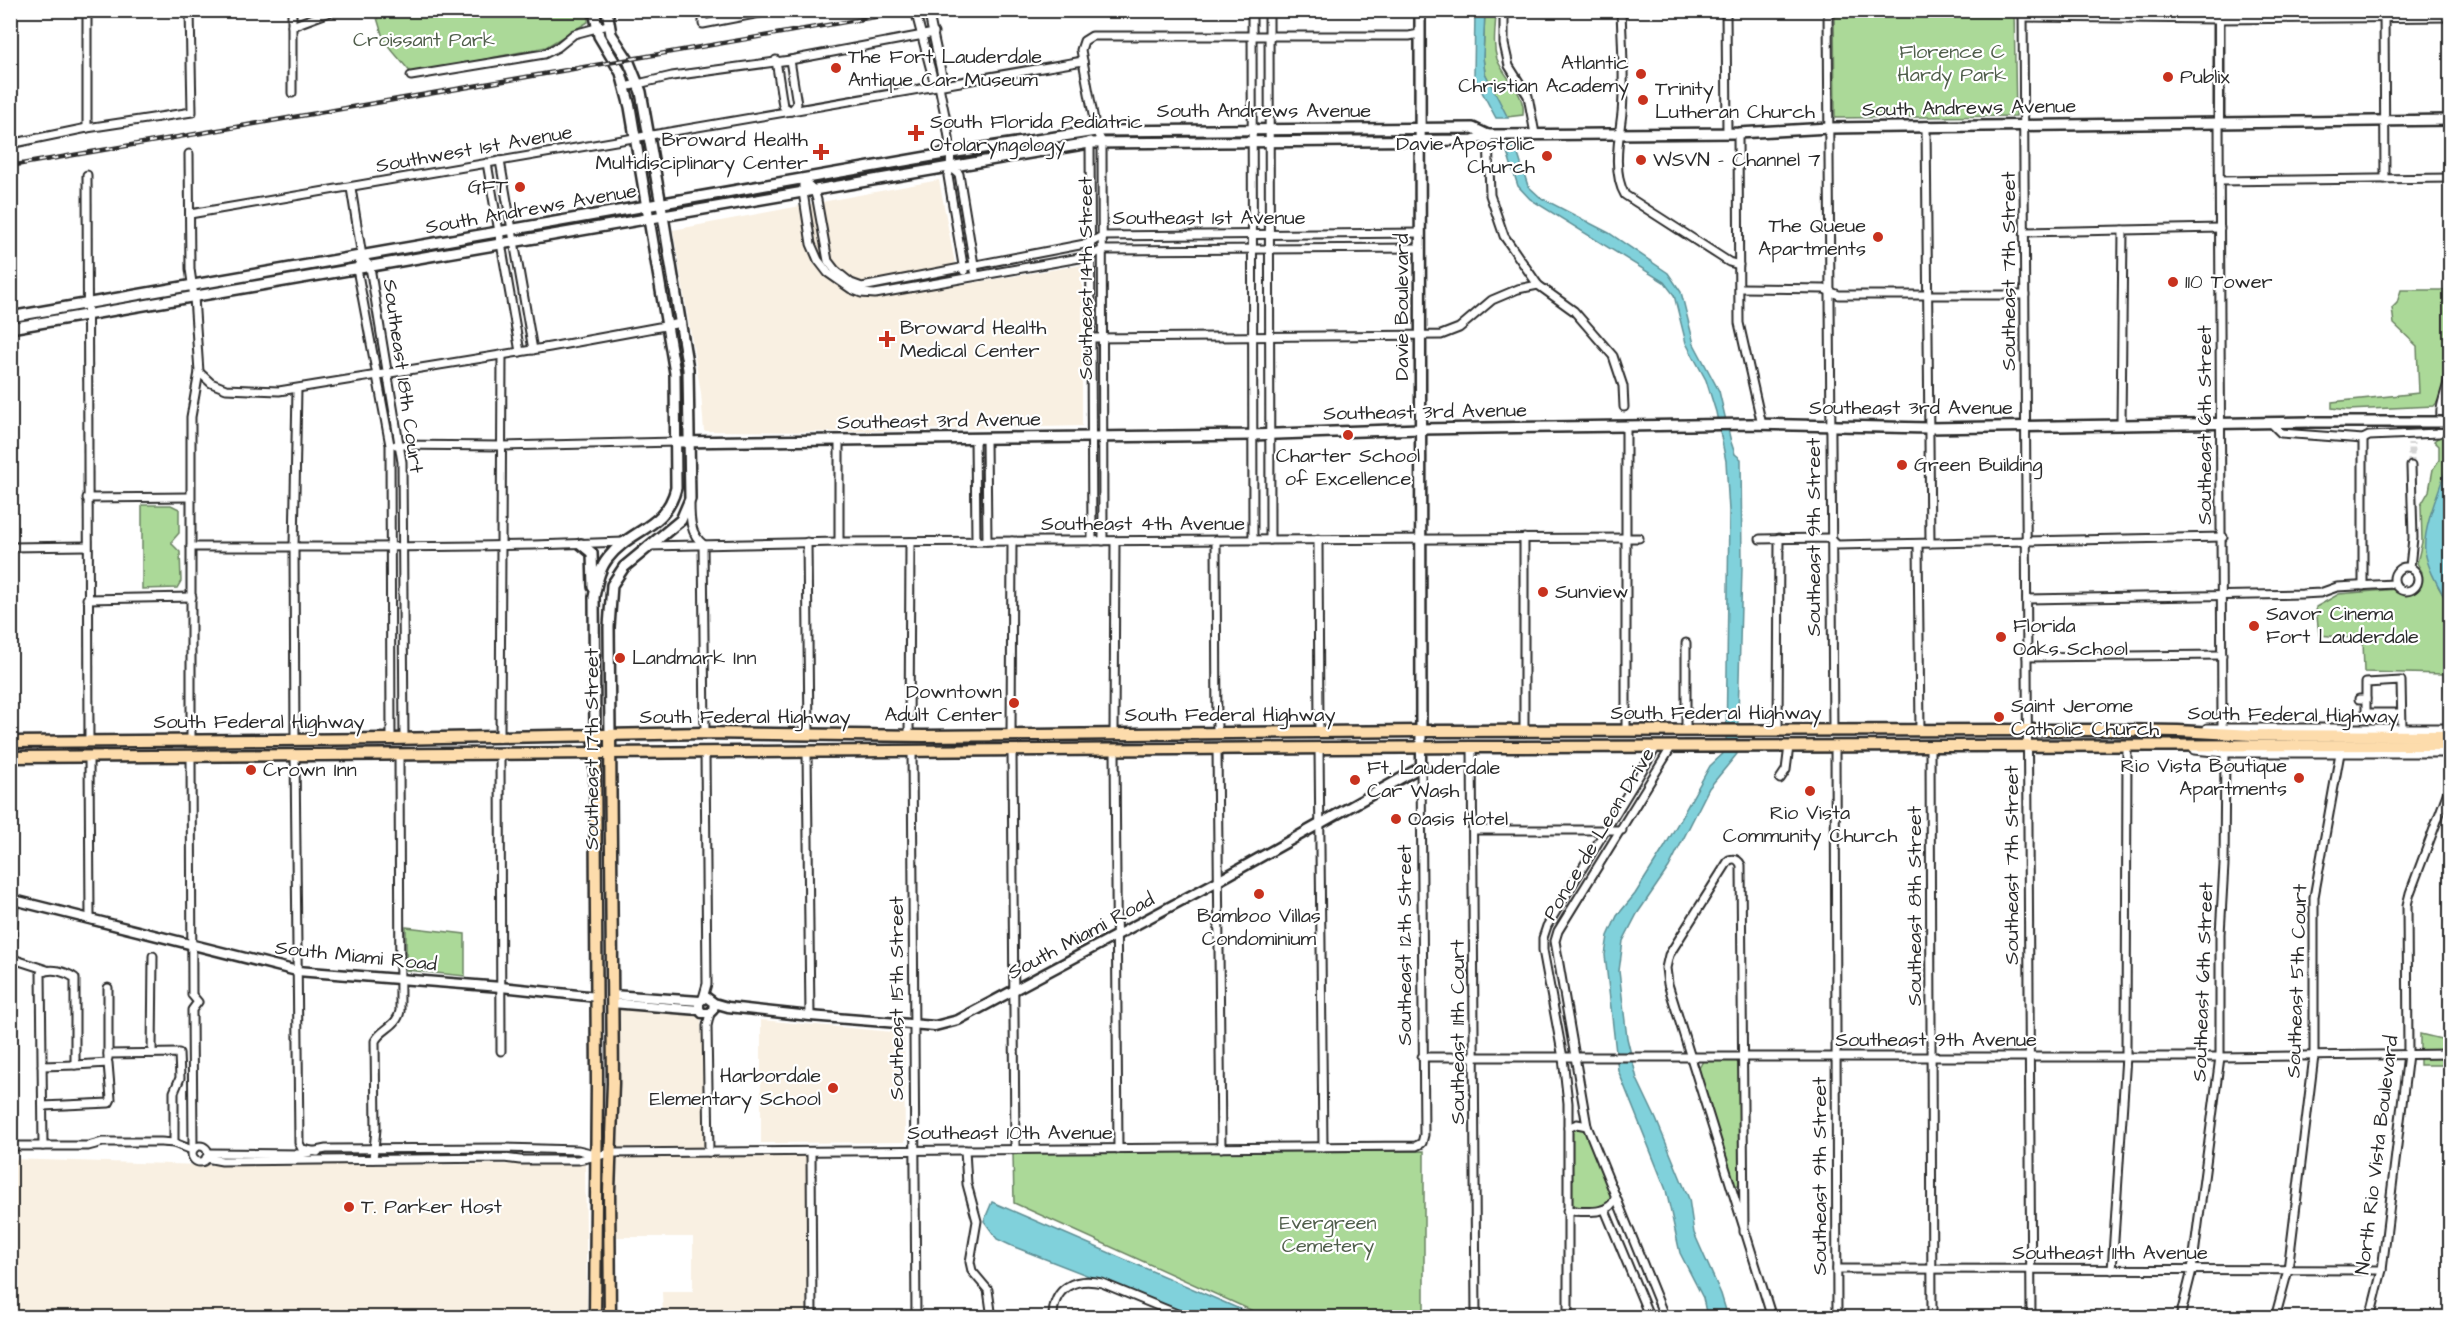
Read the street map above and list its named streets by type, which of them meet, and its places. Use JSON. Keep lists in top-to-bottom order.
{
  "streets": {
    "main road": [
      "South Andrews Avenue",
      "Davie Boulevard",
      "Southeast 3rd Avenue",
      "South Federal Highway",
      "Southeast 17th Street"
    ],
    "street": [
      "Southwest 1st Avenue",
      "Southeast 1st Avenue",
      "Southeast 7th Street",
      "Southeast 14th Street",
      "Southeast 18th Court",
      "Southeast 6th Street",
      "Southeast 4th Avenue",
      "Southeast 9th Street",
      "Ponce de Leon Drive",
      "Southeast 8th Street",
      "South Miami Road",
      "Southeast 12th Street",
      "Southeast 5th Court",
      "Southeast 15th Street",
      "Southeast 11th Court",
      "Southeast 9th Avenue",
      "Southeast 10th Avenue",
      "North Rio Vista Boulevard",
      "Southeast 11th Avenue"
    ]
  },
  "crossings": [
    ["South Andrews Avenue", "Southeast 7th Street"],
    ["South Andrews Avenue", "Southeast 14th Street"],
    ["South Andrews Avenue", "Davie Boulevard"],
    ["South Andrews Avenue", "Southeast 18th Court"],
    ["South Andrews Avenue", "Southeast 6th Street"],
    ["South Andrews Avenue", "Southeast 9th Street"],
    ["South Andrews Avenue", "Southeast 17th Street"],
    ["Southwest 1st Avenue", "Southeast 17th Street"],
    ["Southeast 1st Avenue", "Southeast 14th Street"],
    ["Southeast 1st Avenue", "Davie Boulevard"],
    ["Southeast 7th Street", "Southeast 3rd Avenue"],
    ["Southeast 7th Street", "South Federal Highway"],
    ["Southeast 7th Street", "Southeast 9th Avenue"],
    ["Southeast 7th Street", "Southeast 11th Avenue"],
    ["Southeast 14th Street", "Southeast 3rd Avenue"],
    ["Southeast 14th Street", "Southeast 4th Avenue"],
    ["Davie Boulevard", "Southeast 3rd Avenue"],
    ["Davie Boulevard", "Southeast 4th Avenue"],
    ["Davie Boulevard", "South Federal Highway"],
    ["Davie Boulevard", "Southeast 12th Street"],
    ["Southeast 18th Court", "Southeast 3rd Avenue"],
    ["Southeast 18th Court", "South Federal Highway"],
    ["Southeast 3rd Avenue", "Southeast 6th Street"],
    ["Southeast 3rd Avenue", "Southeast 9th Street"],
    ["Southeast 3rd Avenue", "Southeast 17th Street"],
    ["Southeast 6th Street", "Southeast 9th Avenue"],
    ["Southeast 6th Street", "Southeast 11th Avenue"],
    ["Southeast 4th Avenue", "Southeast 17th Street"],
    ["Southeast 9th Street", "South Federal Highway"],
    ["Southeast 9th Street", "Southeast 9th Avenue"],
    ["Southeast 9th Street", "Southeast 11th Avenue"],
    ["South Federal Highway", "Southeast 17th Street"],
    ["South Federal Highway", "Ponce de Leon Drive"],
    ["South Federal Highway", "Southeast 8th Street"],
    ["South Federal Highway", "Southeast 12th Street"],
    ["South Federal Highway", "Southeast 15th Street"],
    ["South Federal Highway", "Southeast 11th Court"],
    ["Southeast 17th Street", "South Miami Road"],
    ["Southeast 17th Street", "Southeast 10th Avenue"],
    ["Ponce de Leon Drive", "Southeast 9th Avenue"],
    ["Southeast 8th Street", "Southeast 9th Avenue"],
    ["Southeast 8th Street", "Southeast 11th Avenue"],
    ["South Miami Road", "Southeast 12th Street"],
    ["South Miami Road", "Southeast 15th Street"],
    ["Southeast 12th Street", "Southeast 9th Avenue"],
    ["Southeast 12th Street", "Southeast 10th Avenue"],
    ["Southeast 5th Court", "Southeast 9th Avenue"],
    ["Southeast 5th Court", "Southeast 11th Avenue"],
    ["Southeast 15th Street", "Southeast 10th Avenue"],
    ["Southeast 11th Court", "Southeast 9th Avenue"],
    ["Southeast 9th Avenue", "North Rio Vista Boulevard"],
    ["North Rio Vista Boulevard", "Southeast 11th Avenue"]
  ],
  "parks": ["Croissant Park", "Florence C Hardy Park", "Evergreen Cemetery"],
  "places": {
    "other": [
      "The Fort Lauderdale Antique Car Museum",
      "Atlantic Christian Academy",
      "Publix",
      "Trinity Lutheran Church",
      "Davie Apostolic Church",
      "WSVN - Channel 7",
      "GFT",
      "The Queue Apartments",
      "110 Tower",
      "Charter School of Excellence",
      "Green Building",
      "Sunview",
      "Savor Cinema Fort Lauderdale",
      "Florida Oaks School",
      "Landmark Inn",
      "Downtown Adult Center",
      "Saint Jerome Catholic Church",
      "Crown Inn",
      "Rio Vista Boutique Apartments",
      "Ft. Lauderdale Car Wash",
      "Rio Vista Community Church",
      "Oasis Hotel",
      "Bamboo Villas Condominium",
      "Harbordale Elementary School",
      "T. Parker Host"
    ],
    "health": ["South Florida Pediatric Otolaryngology", "Broward Health Multidisciplinary Center", "Broward Health Medical Center"]
  }
}
